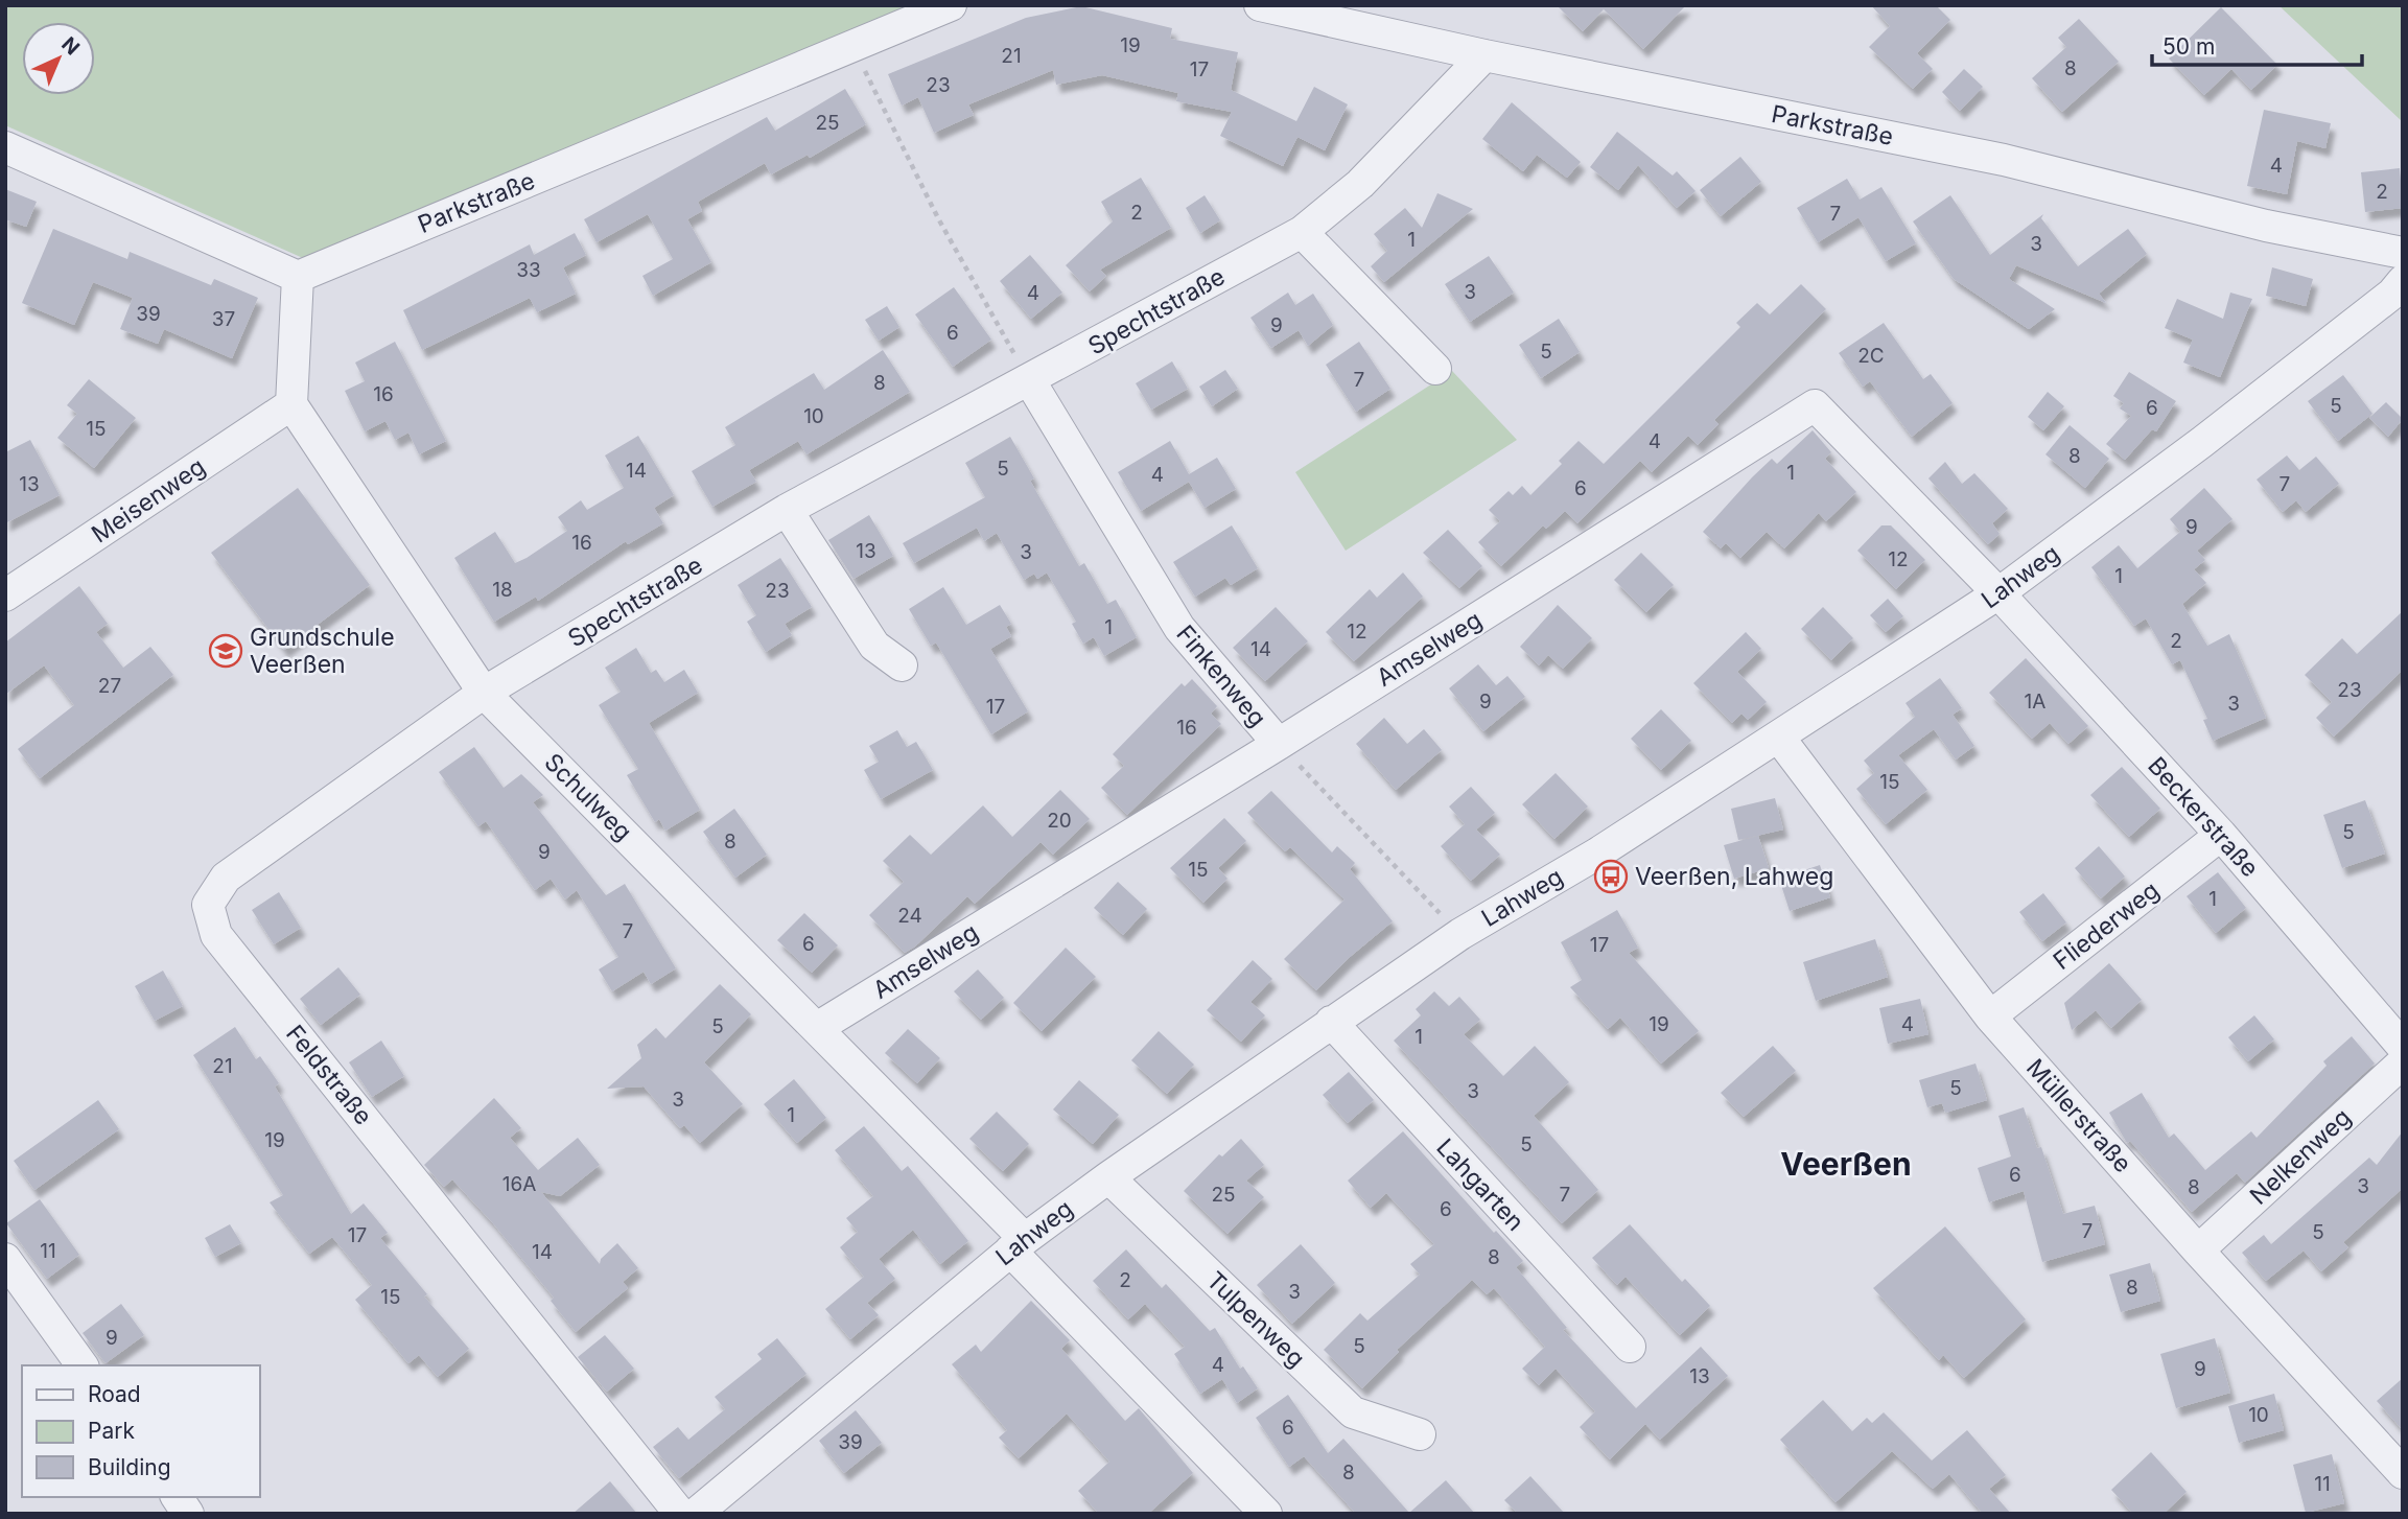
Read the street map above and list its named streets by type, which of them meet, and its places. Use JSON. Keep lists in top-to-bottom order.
{
  "streets": {
    "street": [
      "Parkstraße",
      "Spechtstraße",
      "Meisenweg",
      "Lahweg",
      "Amselweg",
      "Finkenweg",
      "Schulweg",
      "Beckerstraße",
      "Fliederweg",
      "Feldstraße",
      "Müllerstraße",
      "Nelkenweg",
      "Lahgarten",
      "Tulpenweg"
    ]
  },
  "crossings": [
    ["Parkstraße", "Spechtstraße"],
    ["Spechtstraße", "Finkenweg"],
    ["Spechtstraße", "Schulweg"],
    ["Spechtstraße", "Feldstraße"],
    ["Meisenweg", "Schulweg"],
    ["Lahweg", "Amselweg"],
    ["Lahweg", "Finkenweg"],
    ["Lahweg", "Schulweg"],
    ["Lahweg", "Beckerstraße"],
    ["Lahweg", "Müllerstraße"],
    ["Lahweg", "Lahgarten"],
    ["Lahweg", "Tulpenweg"],
    ["Amselweg", "Finkenweg"],
    ["Amselweg", "Schulweg"],
    ["Amselweg", "Beckerstraße"],
    ["Schulweg", "Feldstraße"],
    ["Beckerstraße", "Fliederweg"],
    ["Fliederweg", "Müllerstraße"],
    ["Müllerstraße", "Nelkenweg"]
  ],
  "districts": ["Veerßen"],
  "places": {
    "school or university": ["Grundschule Veerßen"],
    "bus stop": ["Veerßen, Lahweg"]
  },
  "house_numbers": [
    "19",
    "21",
    "8",
    "17",
    "23",
    "25",
    "4",
    "2",
    "2",
    "7",
    "1",
    "3",
    "33",
    "3",
    "4",
    "39",
    "37",
    "9",
    "6",
    "5",
    "2C",
    "7",
    "8",
    "16",
    "5",
    "6",
    "10",
    "15",
    "4",
    "8",
    "5",
    "14",
    "1",
    "4",
    "13",
    "7",
    "6",
    "9",
    "16",
    "13",
    "3",
    "12",
    "1",
    "18",
    "23",
    "1",
    "12",
    "2",
    "14",
    "27",
    "23",
    "9",
    "1A",
    "3",
    "17",
    "16",
    "15",
    "20",
    "5",
    "8",
    "9",
    "15",
    "1",
    "24",
    "7",
    "6",
    "17",
    "19",
    "4",
    "5",
    "1",
    "21",
    "5",
    "3",
    "3",
    "1",
    "19",
    "5",
    "6",
    "16A",
    "3",
    "8",
    "25",
    "7",
    "6",
    "7",
    "5",
    "17",
    "11",
    "14",
    "8",
    "2",
    "8",
    "3",
    "15",
    "9",
    "5",
    "4",
    "9",
    "13",
    "10",
    "6",
    "39",
    "8",
    "11"
  ],
  "legend": ["Road", "Park", "Building"],
  "scale_bar": "50 m",
  "north": "top right"
}
